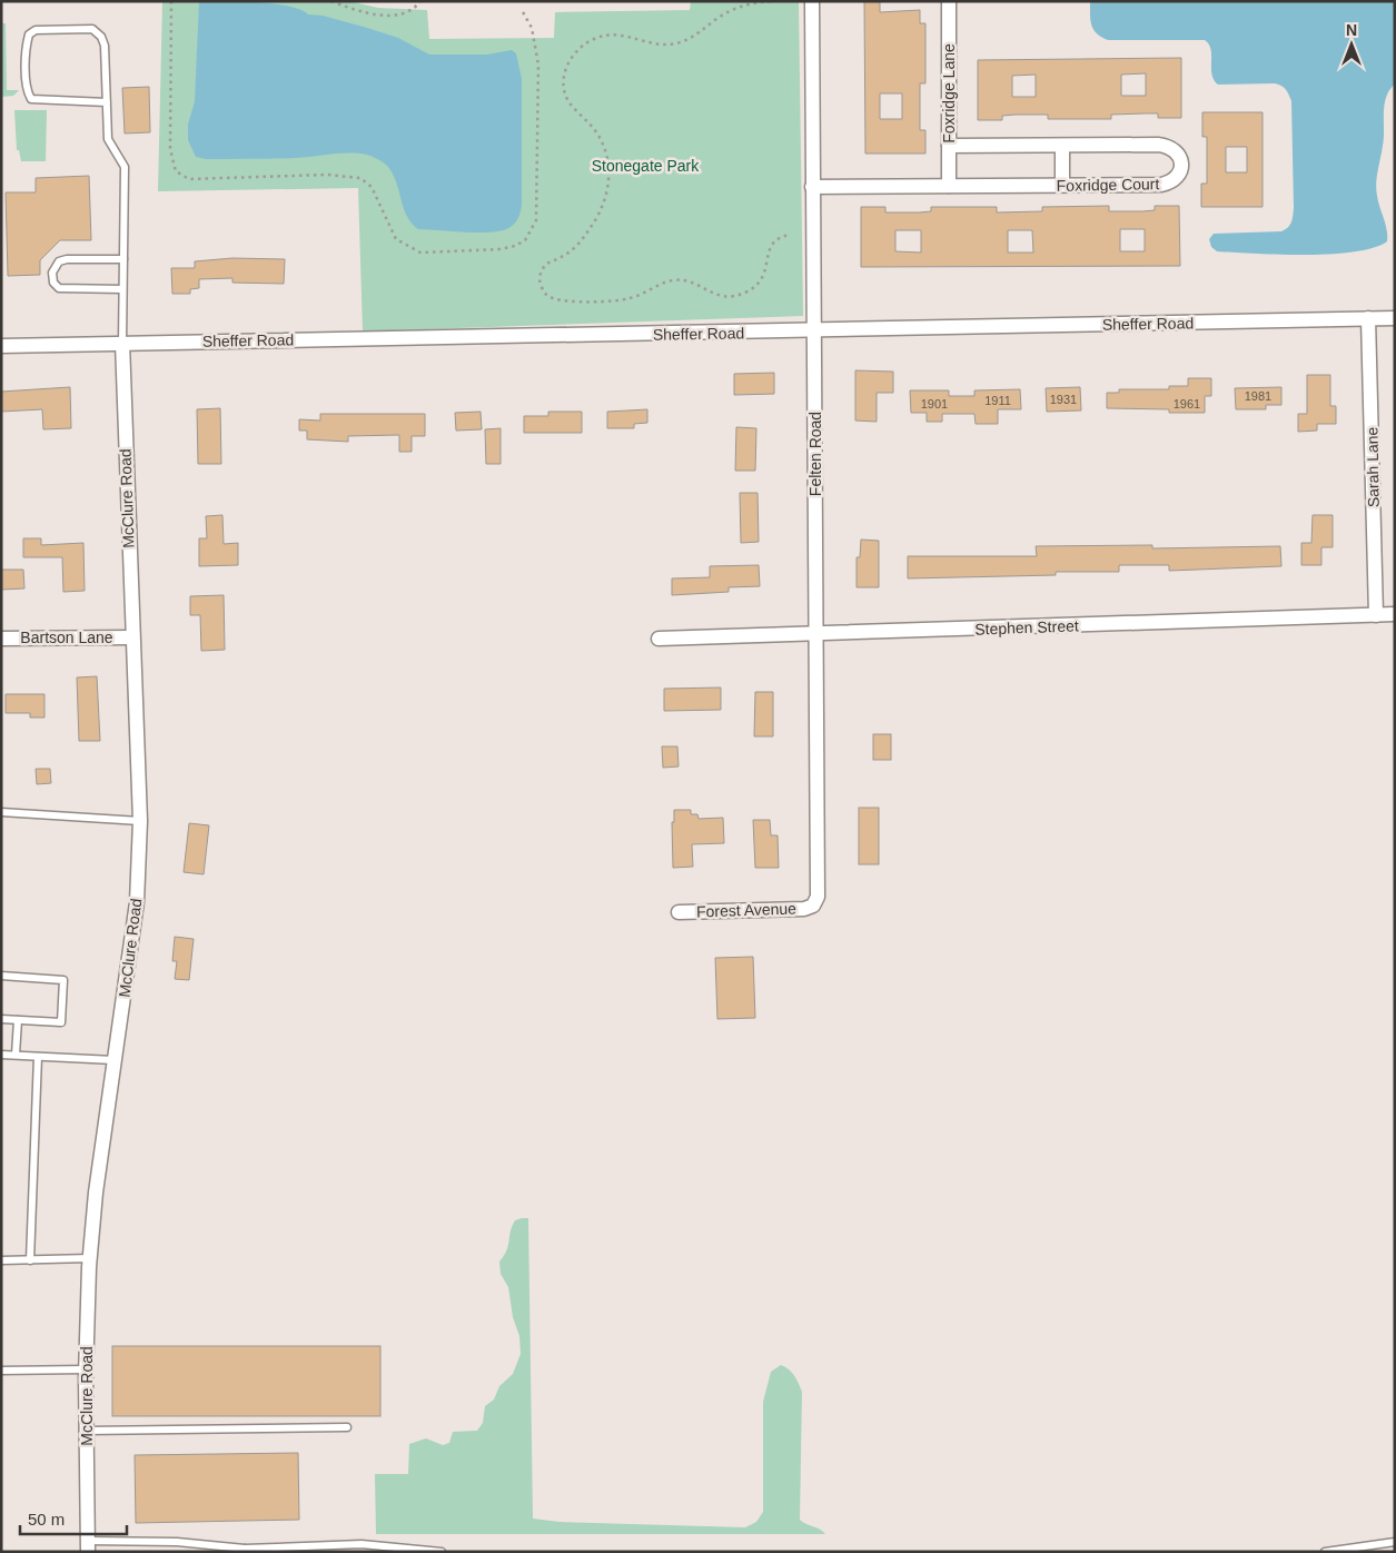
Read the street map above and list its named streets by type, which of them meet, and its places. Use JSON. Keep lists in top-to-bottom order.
{
  "streets": {
    "street": [
      "Foxridge Lane",
      "Foxridge Court",
      "Sheffer Road",
      "Felten Road",
      "Sarah Lane",
      "McClure Road",
      "Stephen Street",
      "Bartson Lane",
      "Forest Avenue"
    ]
  },
  "crossings": [
    ["Foxridge Lane", "Foxridge Court"],
    ["Foxridge Court", "Felten Road"],
    ["Sheffer Road", "Felten Road"],
    ["Sheffer Road", "Sarah Lane"],
    ["Sheffer Road", "McClure Road"],
    ["Felten Road", "Stephen Street"],
    ["Felten Road", "Forest Avenue"],
    ["Sarah Lane", "Stephen Street"],
    ["McClure Road", "Bartson Lane"]
  ],
  "parks": ["Stonegate Park"],
  "house_numbers": [
    "1981",
    "1931",
    "1911",
    "1901",
    "1961"
  ],
  "scale_bar": "50 m",
  "north": "top"
}
